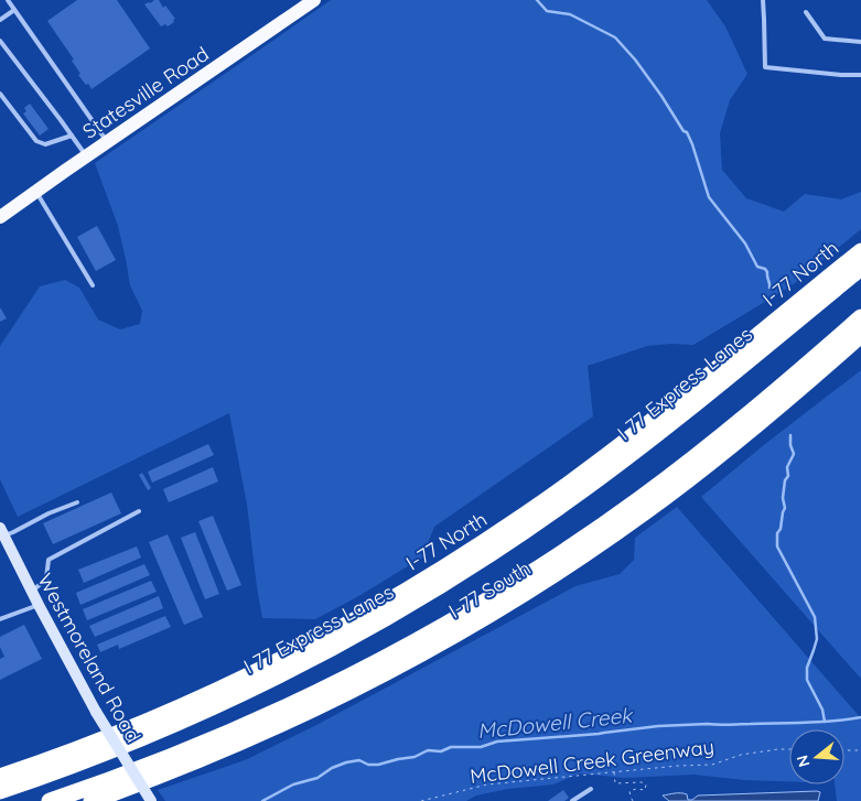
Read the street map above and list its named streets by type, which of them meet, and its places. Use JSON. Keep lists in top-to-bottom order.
{
  "streets": {
    "highway": ["I-77 North", "I 77 Express Lanes", "I-77 South"],
    "main road": ["Statesville Road"],
    "street": ["Westmoreland Road"],
    "path": ["McDowell Creek Greenway"]
  },
  "water": ["McDowell Creek"],
  "north": "left"
}
